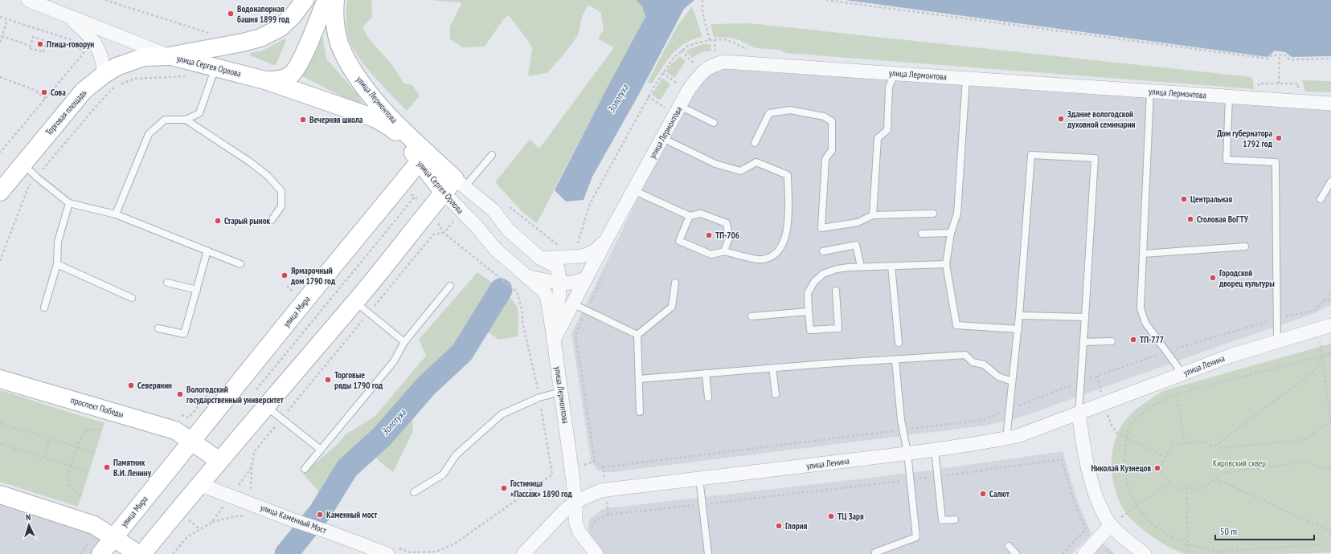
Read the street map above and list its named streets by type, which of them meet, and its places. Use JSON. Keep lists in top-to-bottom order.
{
  "streets": {
    "main road": [
      "улица Сергея Орлова",
      "улица Лермонтова",
      "Торговая площадь",
      "улица Мира",
      "проспект Победы"
    ],
    "street": ["улица Ленина", "улица Каменный Мост"]
  },
  "crossings": [
    ["улица Сергея Орлова", "улица Лермонтова"],
    ["улица Сергея Орлова", "Торговая площадь"],
    ["улица Сергея Орлова", "улица Мира"],
    ["улица Лермонтова", "улица Ленина"],
    ["улица Мира", "проспект Победы"]
  ],
  "water": ["Золотуха"],
  "parks": ["Кировский сквер"],
  "places": [
    "Водонапорная башня 1899 год",
    "Птица-говорун",
    "Сова",
    "Здание вологодской духовной семинарии",
    "Вечерняя школа",
    "Дом губернатора 1792 год",
    "Центральная",
    "Столовая ВоГТУ",
    "Старый рынок",
    "ТП-706",
    "Ярмарочный дом 1790 год",
    "Городской дворец культуры",
    "ТП-777",
    "Торговые ряды 1790 год",
    "Северянин",
    "Вологодский государственный университет",
    "Памятник В.И. Ленину",
    "Николай Кузнецов",
    "Гостиница «Пассаж» 1890 год",
    "Салют",
    "Каменный мост",
    "ТЦ Заря",
    "Глория"
  ],
  "scale_bar": "50 m",
  "north": "top"
}
